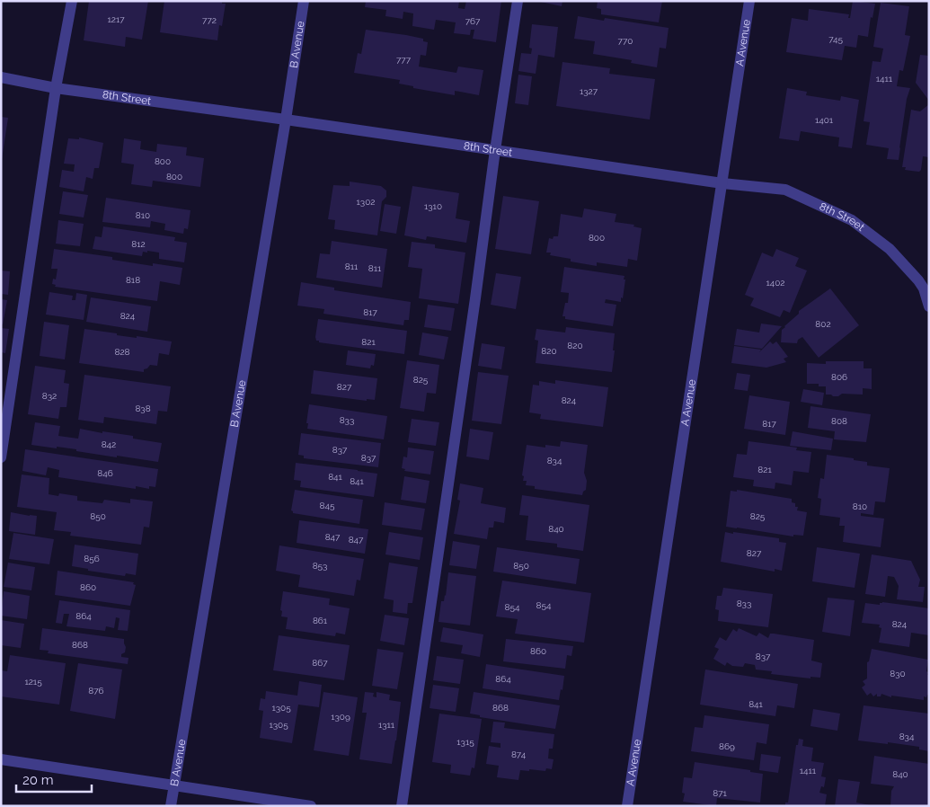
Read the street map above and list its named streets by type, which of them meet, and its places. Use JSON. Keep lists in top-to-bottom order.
{
  "streets": {
    "street": ["A Avenue", "B Avenue", "8th Street"]
  },
  "crossings": [
    ["A Avenue", "8th Street"],
    ["B Avenue", "8th Street"]
  ],
  "house_numbers": [
    "1217",
    "772",
    "767",
    "745",
    "770",
    "777",
    "1411",
    "1327",
    "1401",
    "800",
    "800",
    "1302",
    "1310",
    "810",
    "800",
    "812",
    "811",
    "811",
    "818",
    "1402",
    "817",
    "824",
    "802",
    "821",
    "820",
    "820",
    "828",
    "806",
    "825",
    "827",
    "832",
    "824",
    "838",
    "833",
    "808",
    "817",
    "842",
    "837",
    "837",
    "834",
    "821",
    "846",
    "841",
    "841",
    "845",
    "810",
    "850",
    "825",
    "840",
    "847",
    "847",
    "827",
    "856",
    "853",
    "850",
    "860",
    "833",
    "854",
    "854",
    "864",
    "861",
    "824",
    "868",
    "860",
    "837",
    "867",
    "830",
    "864",
    "1215",
    "876",
    "841",
    "1305",
    "868",
    "1309",
    "1305",
    "1311",
    "834",
    "1315",
    "869",
    "874",
    "1411",
    "840",
    "871"
  ],
  "scale_bar": "20 m"
}
